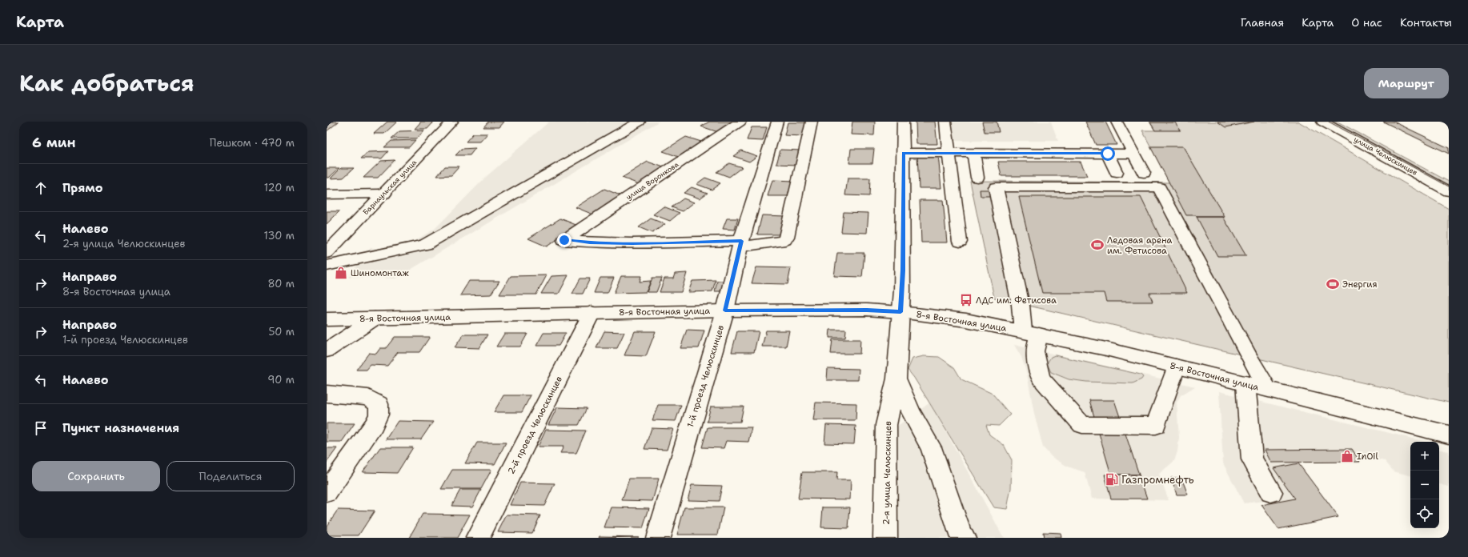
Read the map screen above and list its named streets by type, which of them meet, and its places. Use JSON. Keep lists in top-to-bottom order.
{
  "streets": {
    "street": [
      "улица Челюскинцев",
      "улица Воронкова",
      "Барнаульская улица",
      "8-я Восточная улица",
      "1-й проезд Челюскинцев",
      "2-й проезд Челюскинцев",
      "2-я улица Челюскинцев"
    ]
  },
  "crossings": [
    ["улица Воронкова", "1-й проезд Челюскинцев"],
    ["8-я Восточная улица", "1-й проезд Челюскинцев"],
    ["8-я Восточная улица", "2-й проезд Челюскинцев"],
    ["8-я Восточная улица", "2-я улица Челюскинцев"]
  ],
  "places": {
    "sports": ["Ледовая арена им. Фетисова", "Энергия"],
    "shop": ["Шиномонтаж", "InOil"],
    "bus stop": ["ЛДС им. Фетисова"],
    "fuel station": ["Газпромнефть"]
  },
  "page": {
    "header": "Карта",
    "nav": [
      "Главная",
      "Карта",
      "О нас",
      "Контакты"
    ],
    "title": "Как добраться",
    "buttons": [
      "Маршрут",
      ["Сохранить", "Поделиться"]
    ],
    "heading": ["6 мин", "Пешком · 470 m"],
    "list": [
      ["Прямо", "120 m"],
      ["Налево", "2-я улица Челюскинцев", "130 m"],
      ["Направо", "8-я Восточная улица", "80 m"],
      ["Направо", "1-й проезд Челюскинцев", "50 m"],
      ["Налево", "90 m"],
      "Пункт назначения"
    ],
    "map_buttons": ["+", "−"]
  }
}
